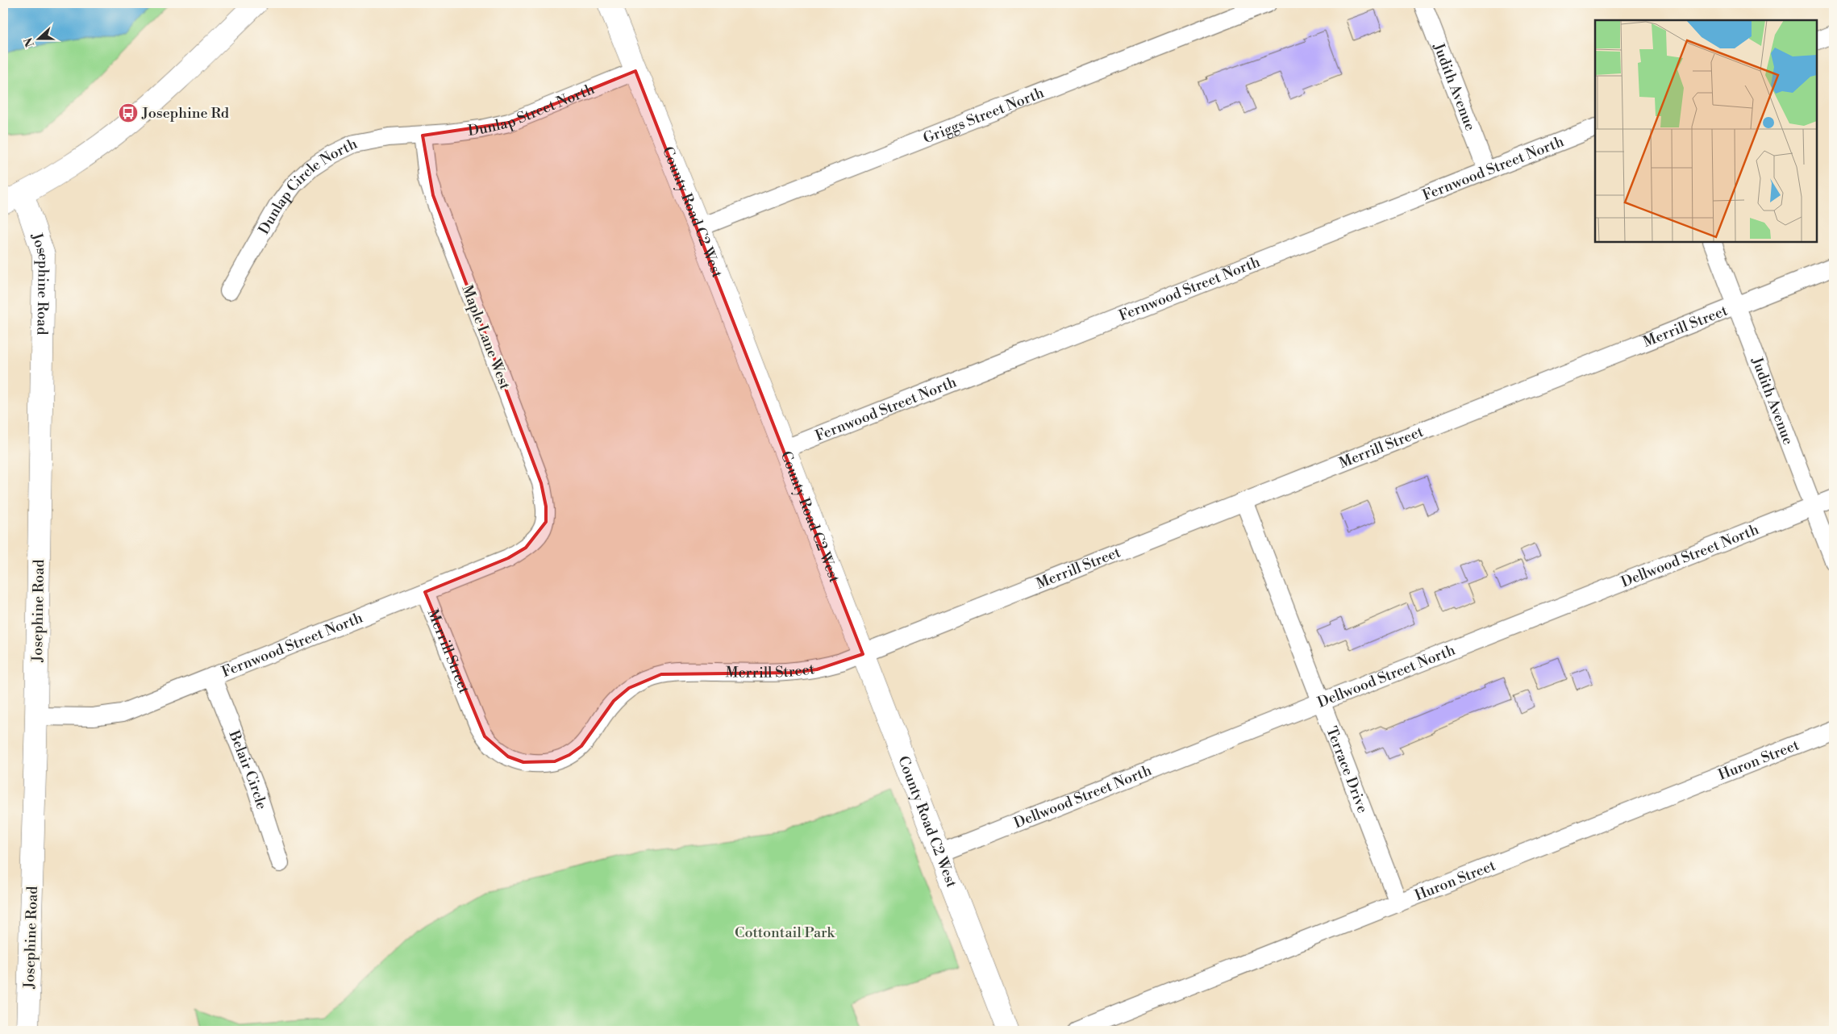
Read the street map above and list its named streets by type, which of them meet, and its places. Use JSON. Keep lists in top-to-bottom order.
{
  "streets": {
    "street": [
      "Judith Avenue",
      "Dunlap Street North",
      "Griggs Street North",
      "Fernwood Street North",
      "Dunlap Circle North",
      "County Road C2 West",
      "Josephine Road",
      "Merrill Street",
      "Maple Lane West",
      "Dellwood Street North",
      "Huron Street",
      "Belair Circle",
      "Terrace Drive"
    ]
  },
  "crossings": [
    ["Judith Avenue", "Fernwood Street North"],
    ["Judith Avenue", "Merrill Street"],
    ["Judith Avenue", "Dellwood Street North"],
    ["Dunlap Street North", "Dunlap Circle North"],
    ["Dunlap Street North", "County Road C2 West"],
    ["Dunlap Street North", "Maple Lane West"],
    ["Griggs Street North", "County Road C2 West"],
    ["Fernwood Street North", "County Road C2 West"],
    ["Fernwood Street North", "Josephine Road"],
    ["Fernwood Street North", "Merrill Street"],
    ["Fernwood Street North", "Maple Lane West"],
    ["Fernwood Street North", "Belair Circle"],
    ["Dunlap Circle North", "Maple Lane West"],
    ["County Road C2 West", "Merrill Street"],
    ["County Road C2 West", "Dellwood Street North"],
    ["Merrill Street", "Terrace Drive"],
    ["Dellwood Street North", "Terrace Drive"],
    ["Huron Street", "Terrace Drive"]
  ],
  "parks": ["Cottontail Park"],
  "places": {
    "bus stop": ["Josephine Rd"]
  },
  "north": "left"
}
